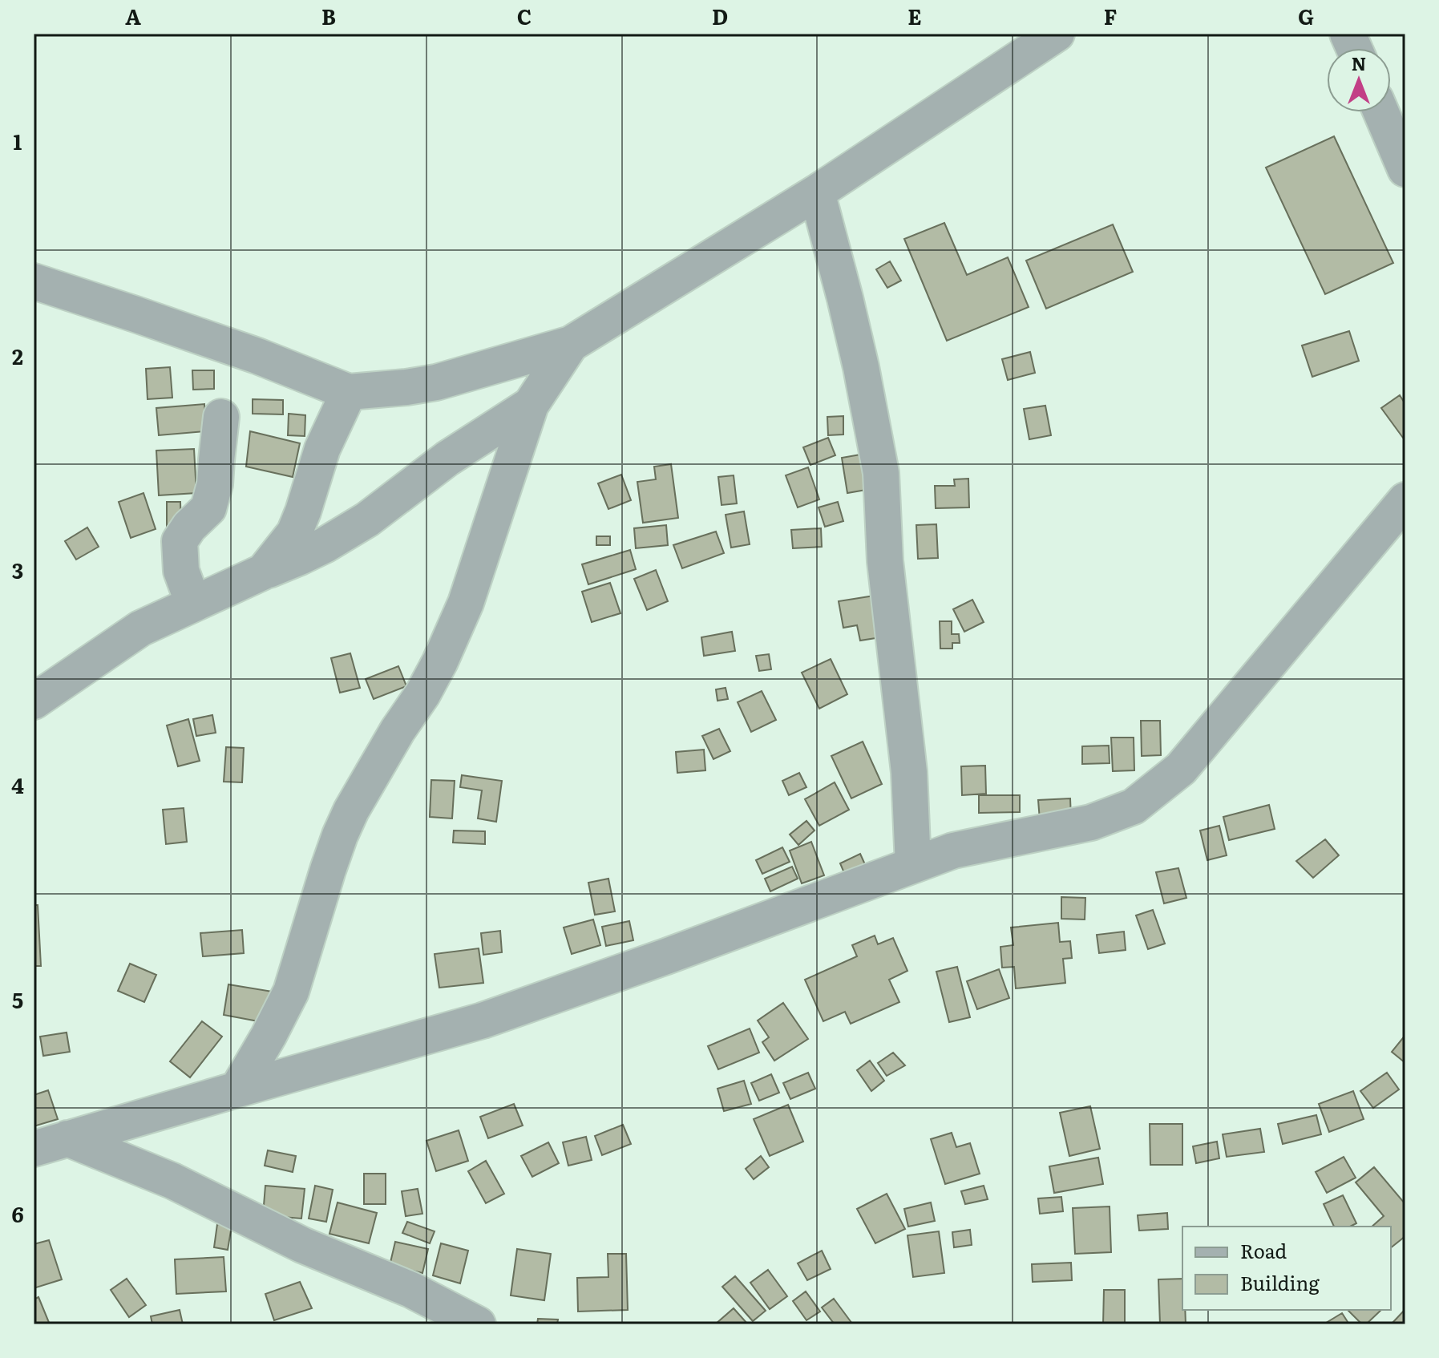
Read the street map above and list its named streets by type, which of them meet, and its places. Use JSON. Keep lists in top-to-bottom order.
{
  "legend": ["Road", "Building"],
  "north": "top",
  "grid": {
    "columns": [
      "A",
      "B",
      "C",
      "D",
      "E",
      "F",
      "G"
    ],
    "rows": [
      "1",
      "2",
      "3",
      "4",
      "5",
      "6"
    ]
  }
}
